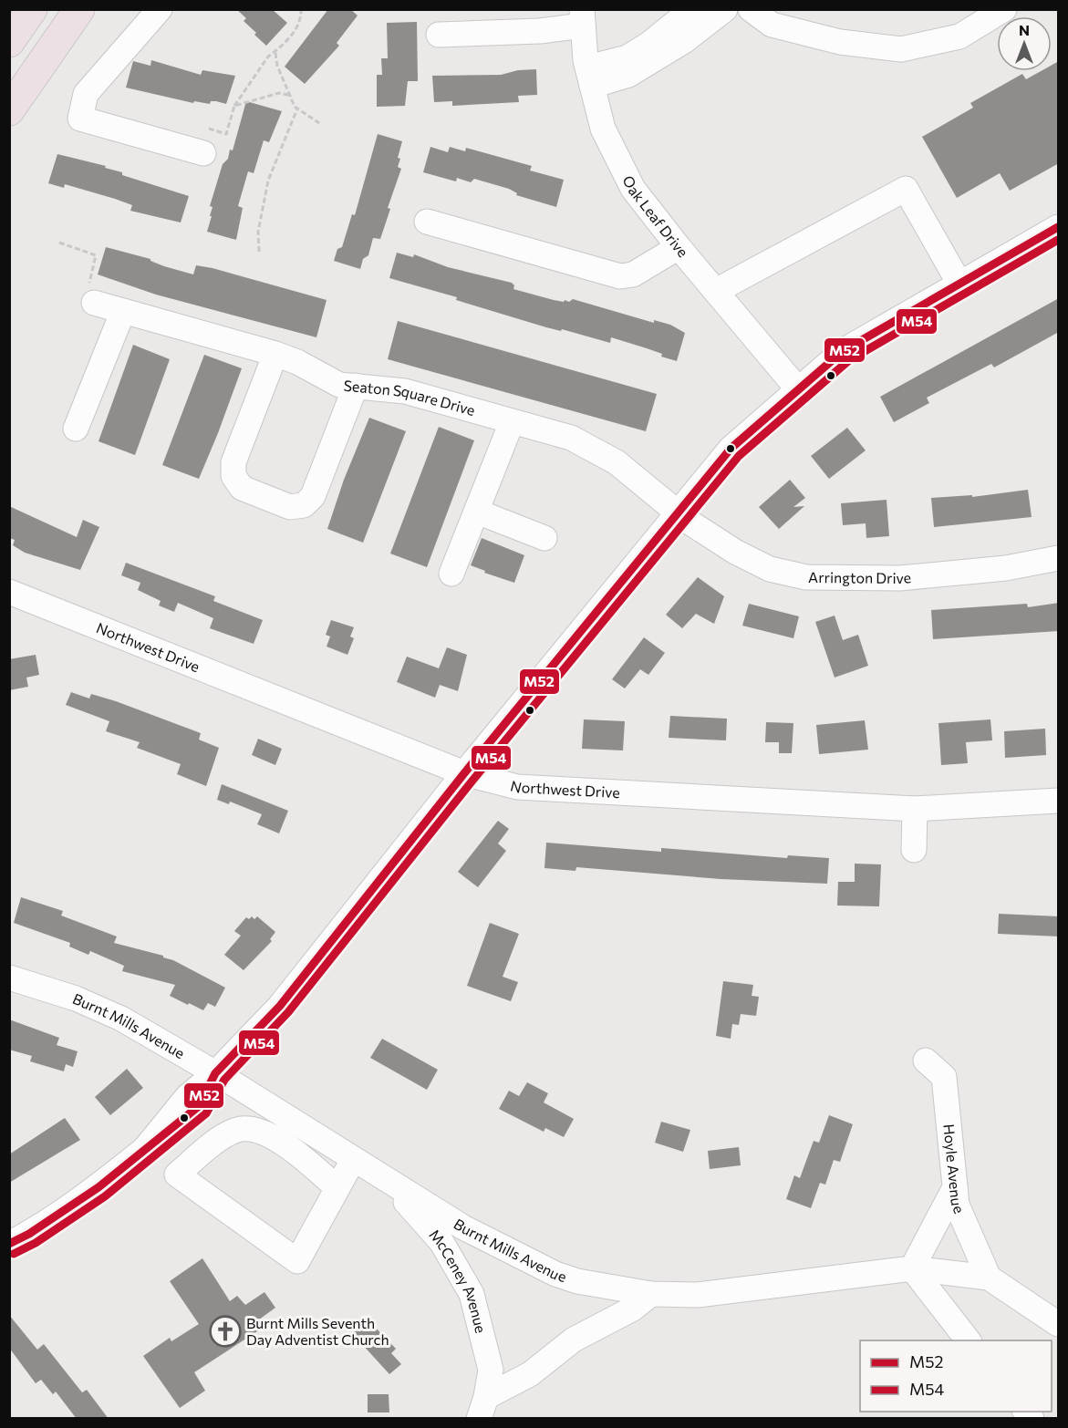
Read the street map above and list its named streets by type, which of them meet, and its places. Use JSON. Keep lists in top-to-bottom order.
{
  "streets": {
    "street": [
      "Oak Leaf Drive",
      "Seaton Square Drive",
      "Arrington Drive",
      "Northwest Drive",
      "Burnt Mills Avenue",
      "Hoyle Avenue",
      "McCeney Avenue"
    ]
  },
  "crossings": [
    ["Seaton Square Drive", "Arrington Drive"],
    ["Burnt Mills Avenue", "Hoyle Avenue"],
    ["Burnt Mills Avenue", "McCeney Avenue"]
  ],
  "places": {
    "church": ["Burnt Mills Seventh Day Adventist Church"]
  },
  "lines": ["transit line M52", "transit line M54"],
  "legend": ["M52", "M54"],
  "north": "top"
}
